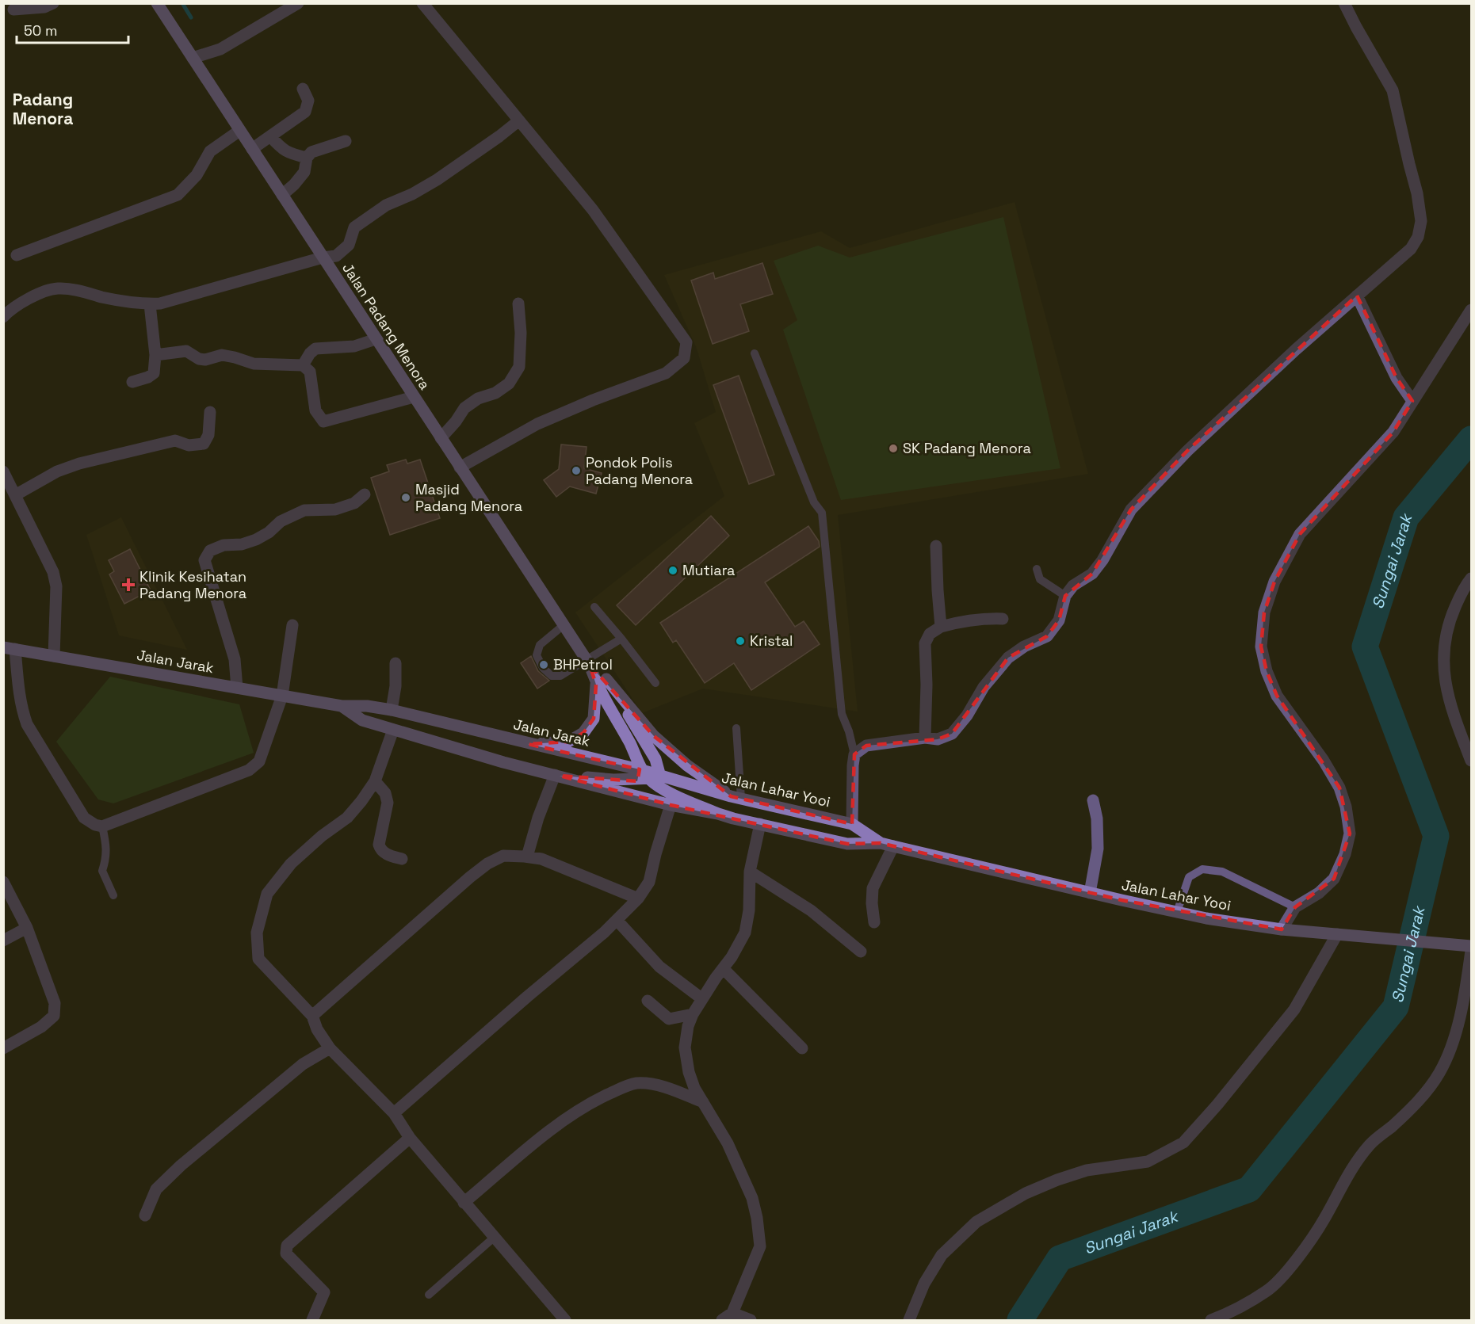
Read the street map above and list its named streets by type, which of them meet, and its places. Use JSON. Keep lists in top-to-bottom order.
{
  "streets": {
    "main road": ["Jalan Padang Menora", "Jalan Jarak", "Jalan Lahar Yooi"]
  },
  "crossings": [
    ["Jalan Padang Menora", "Jalan Jarak"],
    ["Jalan Padang Menora", "Jalan Lahar Yooi"],
    ["Jalan Jarak", "Jalan Lahar Yooi"]
  ],
  "districts": ["Padang Menora"],
  "water": ["Sungai Jarak"],
  "places": {
    "other": [
      "SK Padang Menora",
      "Pondok Polis Padang Menora",
      "Masjid Padang Menora",
      "Mutiara",
      "Kristal",
      "BHPetrol"
    ],
    "health": ["Klinik Kesihatan Padang Menora"]
  },
  "scale_bar": "50 m"
}
